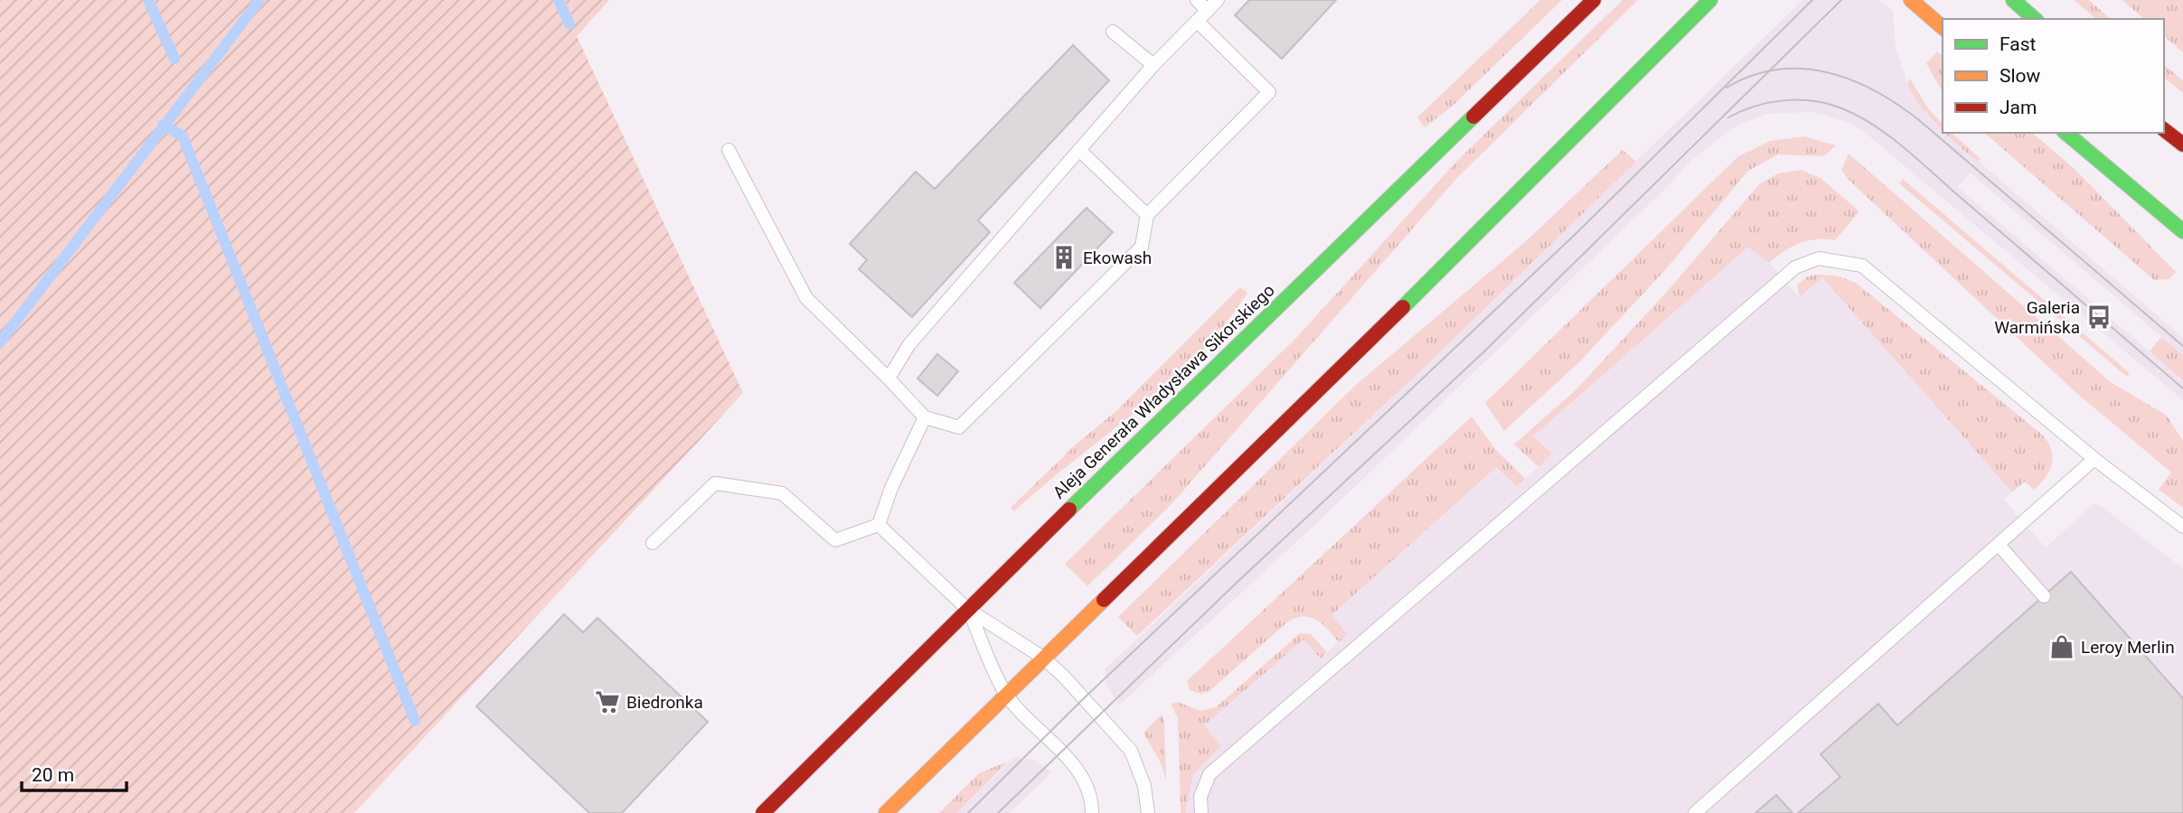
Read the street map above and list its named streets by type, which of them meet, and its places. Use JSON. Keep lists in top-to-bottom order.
{
  "streets": {
    "main road": ["Aleja Generała Władysława Sikorskiego"]
  },
  "places": {
    "building": ["Ekowash"],
    "bus stop": ["Galeria Warmińska"],
    "shop": ["Leroy Merlin"],
    "supermarket": ["Biedronka"]
  },
  "legend": ["Fast", "Slow", "Jam"],
  "scale_bar": "20 m"
}
